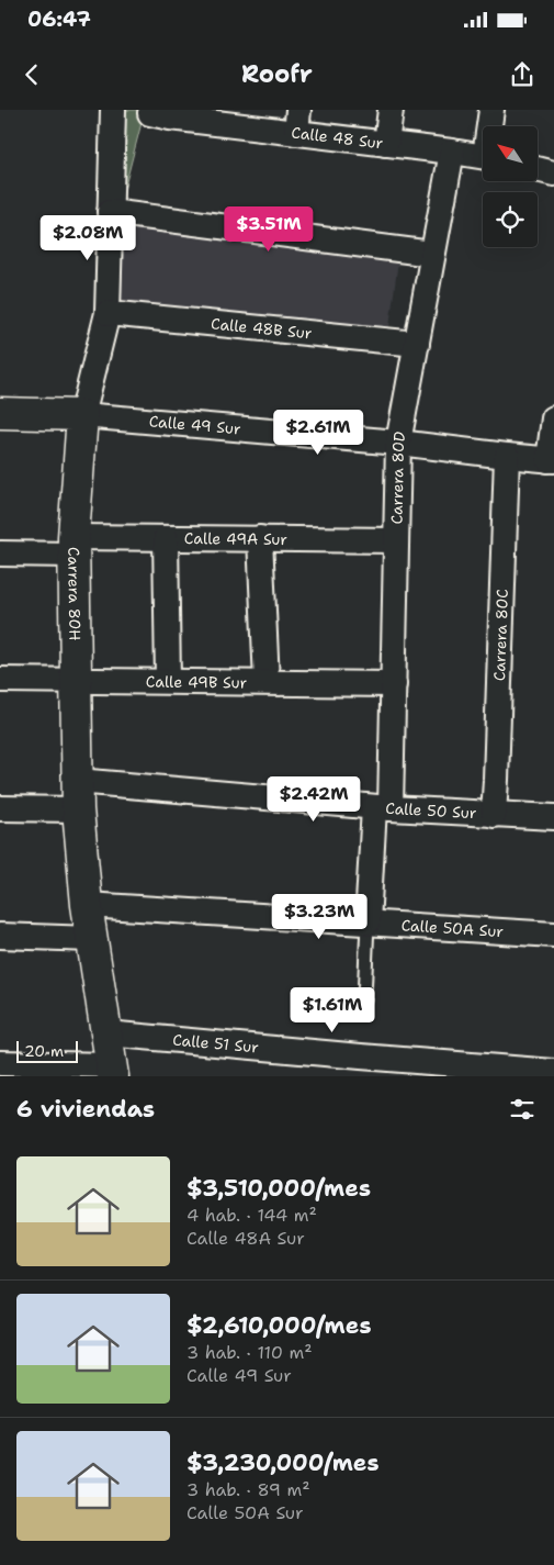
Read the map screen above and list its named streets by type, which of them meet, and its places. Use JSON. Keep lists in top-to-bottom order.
{
  "streets": {
    "street": [
      "Calle 48 Sur",
      "Calle 48B Sur",
      "Calle 49 Sur",
      "Carrera 80D",
      "Calle 49A Sur",
      "Carrera 80H",
      "Carrera 80C",
      "Calle 49B Sur",
      "Calle 50 Sur",
      "Calle 50A Sur",
      "Calle 51 Sur"
    ]
  },
  "crossings": [
    ["Calle 48 Sur", "Carrera 80D"],
    ["Calle 48B Sur", "Carrera 80D"],
    ["Calle 48B Sur", "Carrera 80H"],
    ["Calle 49 Sur", "Carrera 80D"],
    ["Calle 49 Sur", "Carrera 80H"],
    ["Calle 49 Sur", "Carrera 80C"],
    ["Carrera 80D", "Calle 49A Sur"],
    ["Carrera 80D", "Calle 49B Sur"],
    ["Carrera 80D", "Calle 50 Sur"],
    ["Carrera 80D", "Calle 50A Sur"],
    ["Calle 49A Sur", "Carrera 80H"],
    ["Carrera 80H", "Calle 49B Sur"],
    ["Carrera 80H", "Calle 50 Sur"],
    ["Carrera 80H", "Calle 50A Sur"],
    ["Carrera 80H", "Calle 51 Sur"],
    ["Carrera 80C", "Calle 50 Sur"]
  ],
  "scale_bar": "20 m",
  "north": "top left",
  "page": {
    "status": "06:47",
    "header": "Roofr",
    "price": [
      "$3.51M",
      "$2.08M",
      "$2.61M",
      "$2.42M",
      "$3.23M",
      "$1.61M"
    ],
    "scale": "20 m",
    "heading": "6 viviendas",
    "list": [
      {
        "name": "$3,510,000/mes",
        "note": "4 hab. · 144 m² · Calle 48A Sur"
      },
      {
        "name": "$2,610,000/mes",
        "note": "3 hab. · 110 m² · Calle 49 Sur"
      },
      {
        "name": "$3,230,000/mes",
        "note": "3 hab. · 89 m² · Calle 50A Sur"
      }
    ]
  }
}
